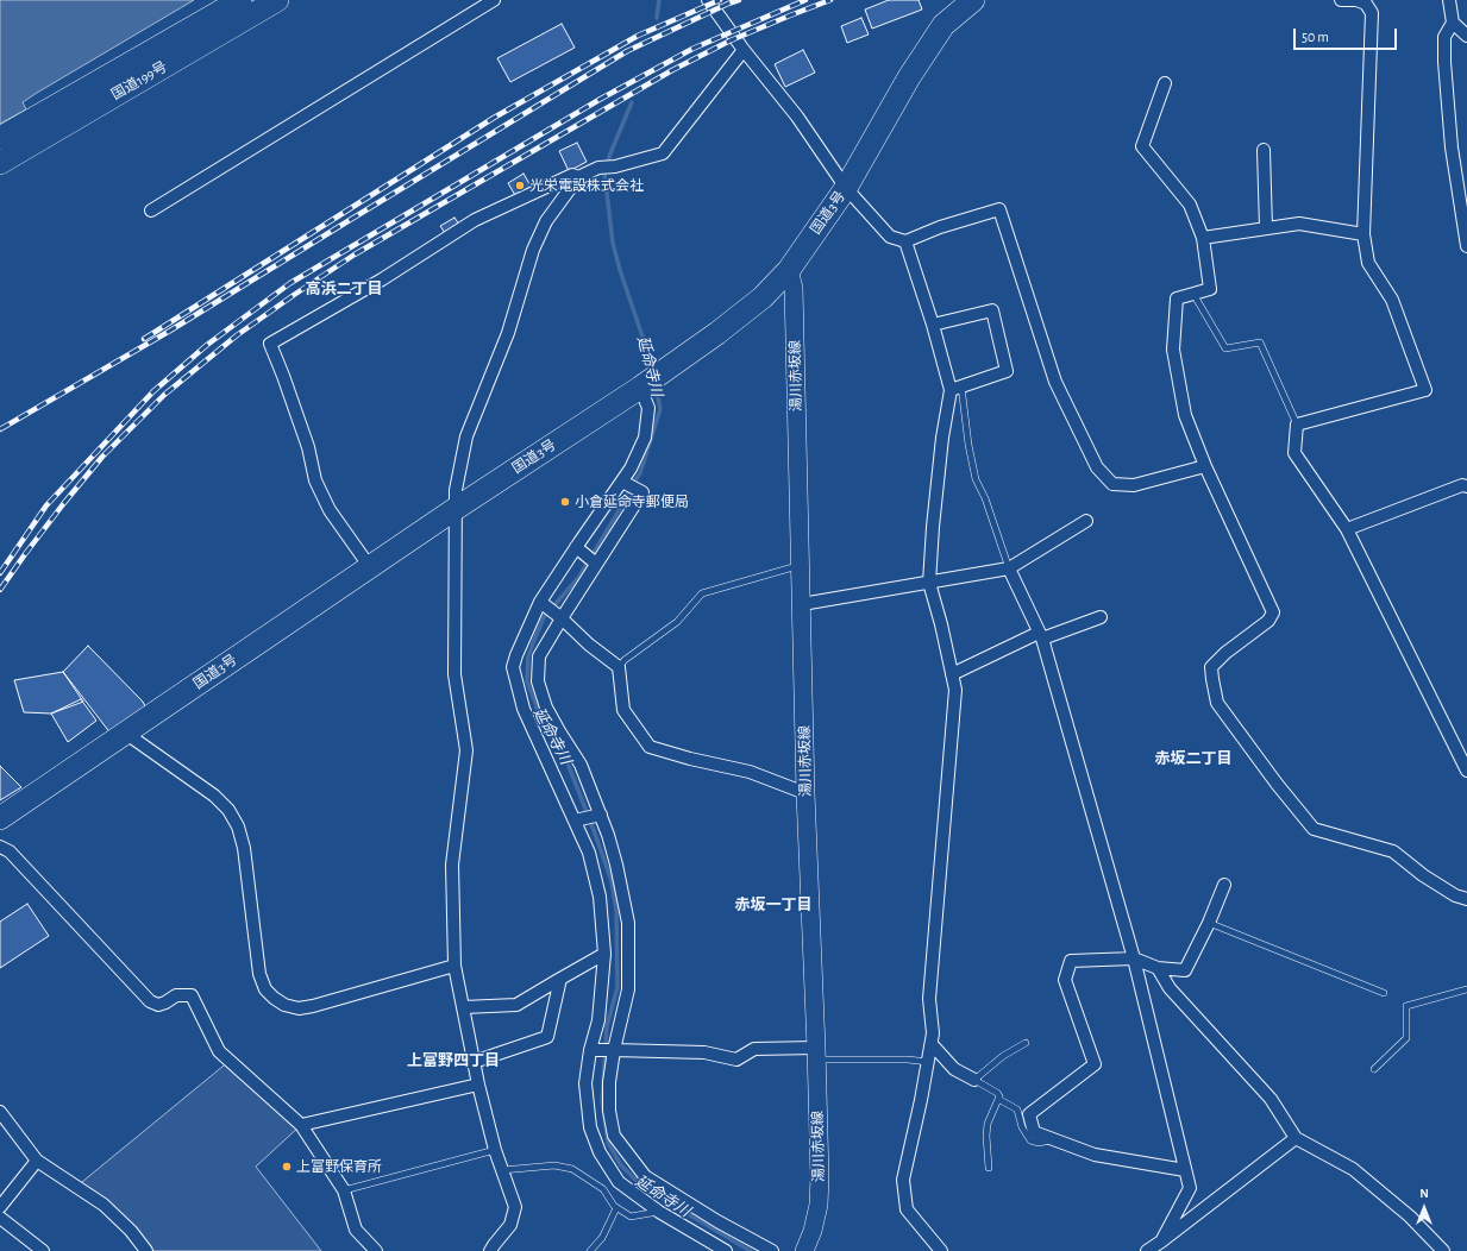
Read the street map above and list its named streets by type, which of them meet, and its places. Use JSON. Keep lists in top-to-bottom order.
{
  "streets": {
    "highway": ["国道199号", "国道3号"],
    "main road": ["湯川赤坂線"]
  },
  "crossings": [
    ["国道3号", "湯川赤坂線"]
  ],
  "districts": [
    "高浜二丁目",
    "赤坂二丁目",
    "赤坂一丁目",
    "上富野四丁目"
  ],
  "water": ["延命寺川"],
  "places": ["光栄電設株式会社", "小倉延命寺郵便局", "上富野保育所"],
  "scale_bar": "50 m",
  "north": "top"
}
